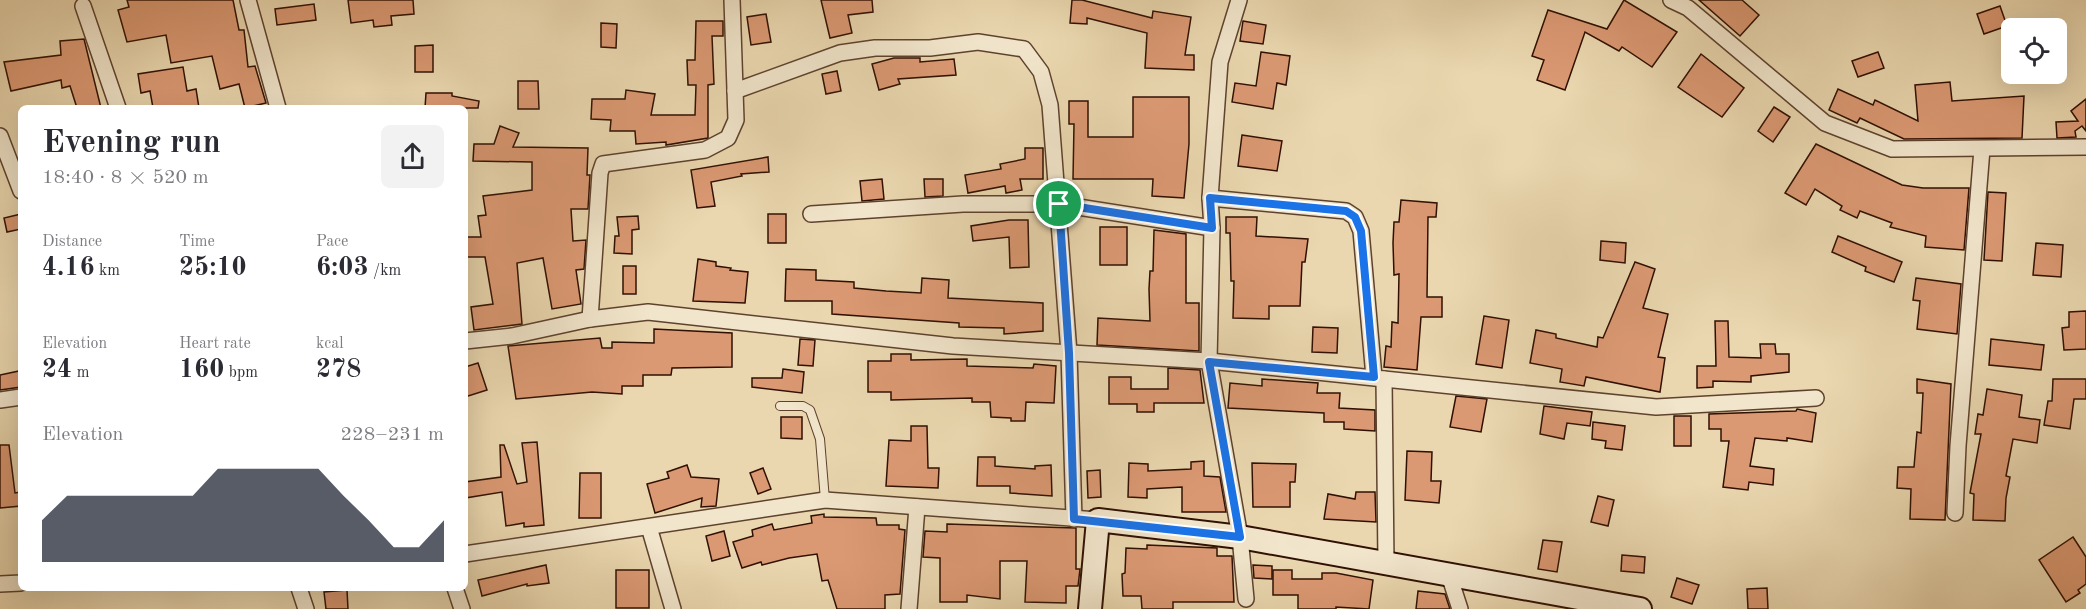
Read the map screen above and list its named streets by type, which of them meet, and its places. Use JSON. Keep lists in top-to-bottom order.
{
  "page": {
    "heading": ["Evening run", "18:40 · 8 × 520 m"],
    "stats": [
      ["Distance", "4.16 km"],
      ["Time", "25:10"],
      ["Pace", "6:03 /km"],
      ["Elevation", "24 m"],
      ["Heart rate", "160 bpm"],
      ["kcal", "278"]
    ],
    "chart": ["Elevation", "228–231 m"]
  }
}
